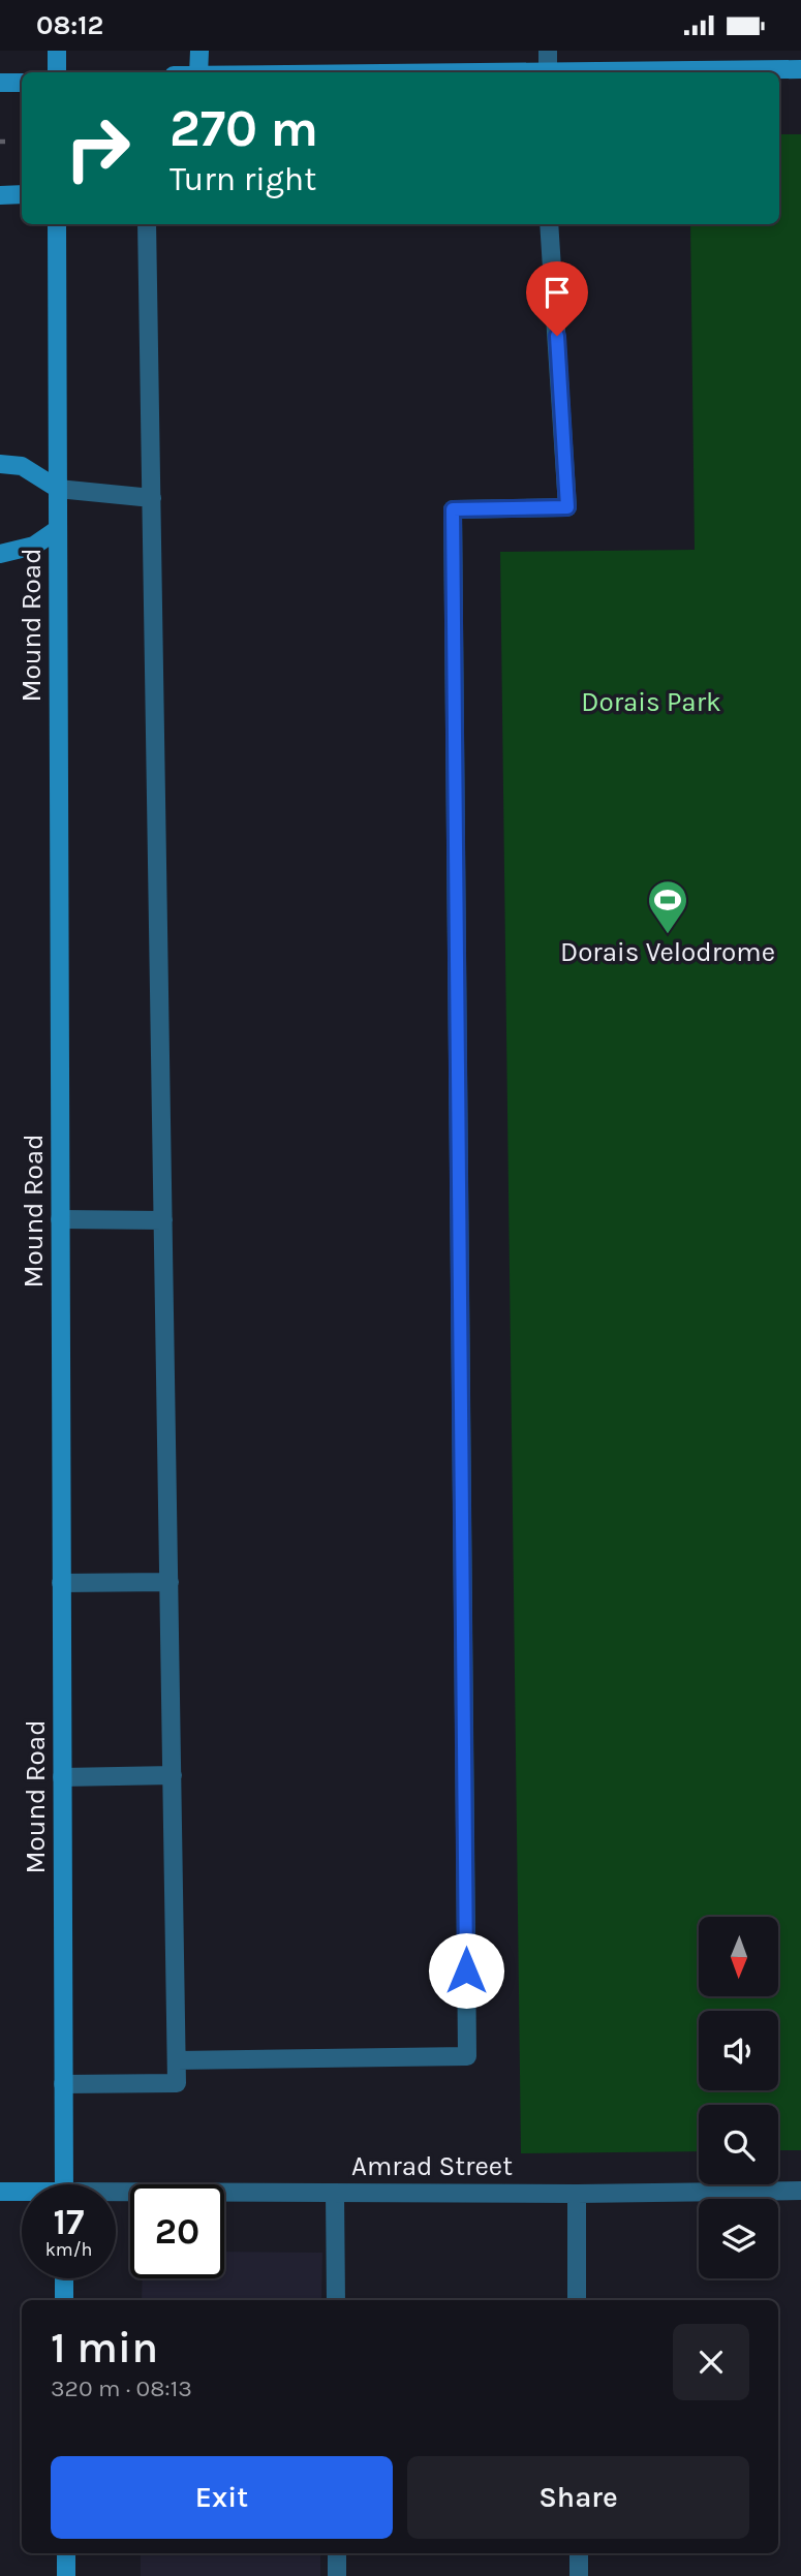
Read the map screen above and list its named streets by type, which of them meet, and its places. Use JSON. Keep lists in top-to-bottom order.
{
  "streets": {
    "main road": ["Mound Road"],
    "street": ["Amrad Street"]
  },
  "parks": ["Dorais Park"],
  "places": {
    "sports": ["Dorais Velodrome"]
  },
  "north": "bottom",
  "page": {
    "status": "08:12",
    "turn": ["270 m", "Turn right"],
    "speed": "17 km/h",
    "limit": "20",
    "heading": ["1 min", "320 m · 08:13"],
    "buttons": ["Exit", "Share"]
  }
}
